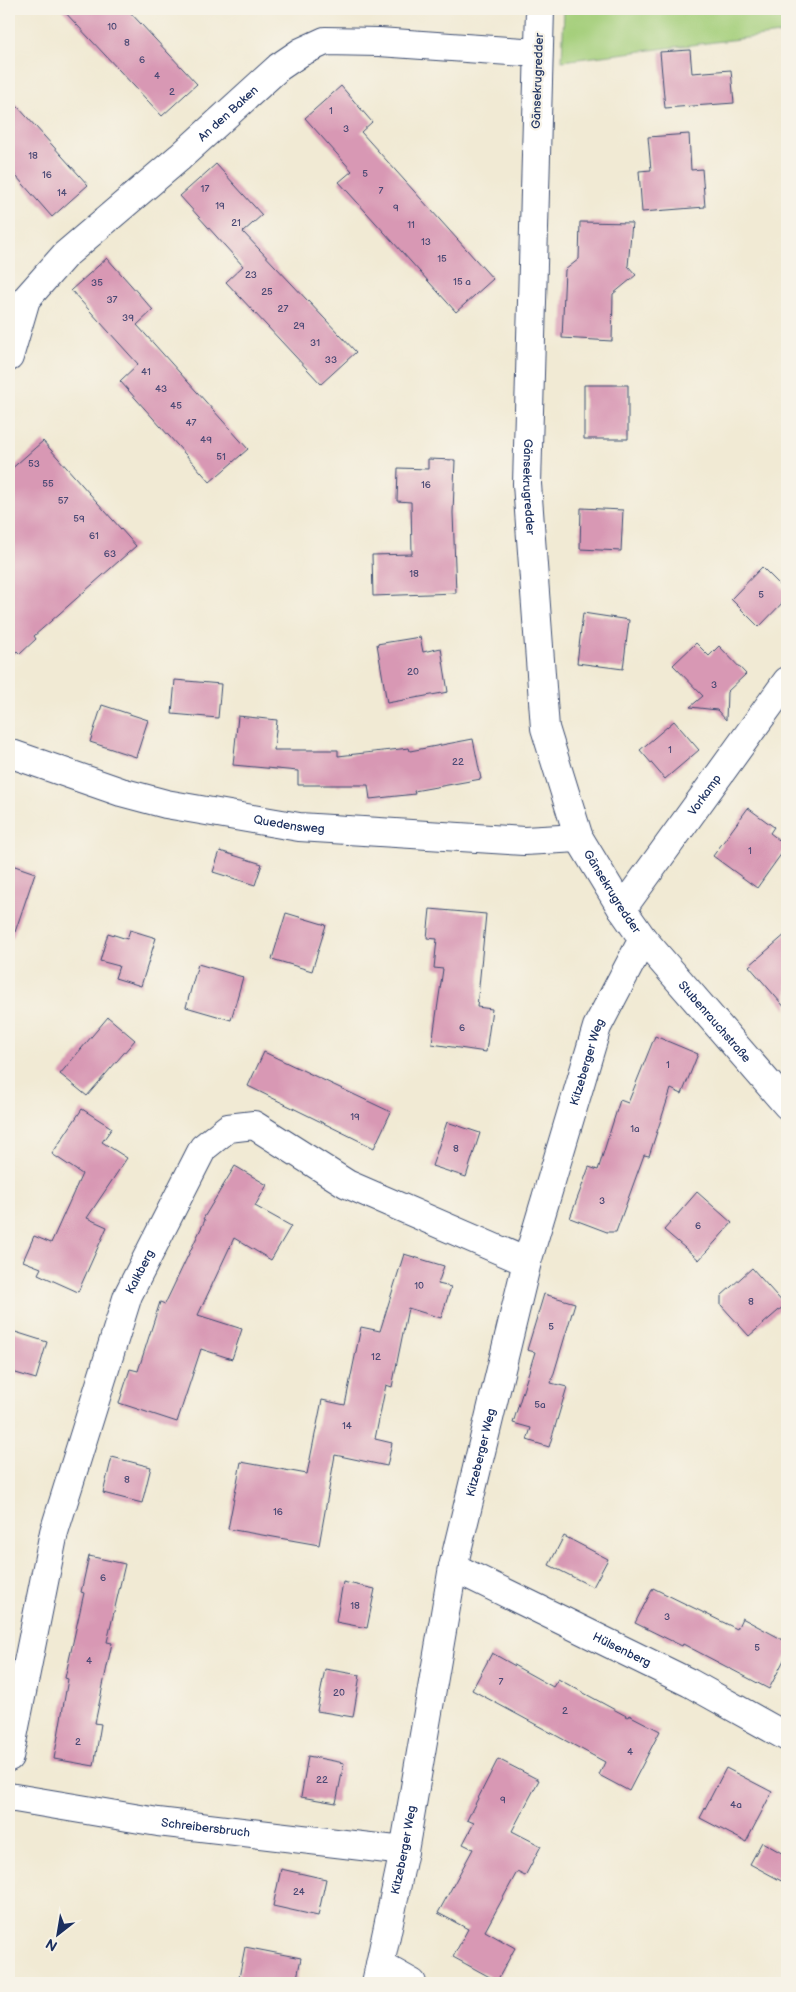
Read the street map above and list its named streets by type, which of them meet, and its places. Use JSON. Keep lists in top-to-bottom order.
{
  "streets": {
    "street": [
      "Gänsekrugredder",
      "An den Baken",
      "Vorkamp",
      "Quedensweg",
      "Stubenrauchstraße",
      "Kitzeberger Weg",
      "Kalkberg",
      "Hülsenberg",
      "Schreibersbruch"
    ]
  },
  "crossings": [
    ["Gänsekrugredder", "An den Baken"],
    ["Gänsekrugredder", "Vorkamp"],
    ["Gänsekrugredder", "Quedensweg"],
    ["Gänsekrugredder", "Stubenrauchstraße"],
    ["Gänsekrugredder", "Kitzeberger Weg"],
    ["Stubenrauchstraße", "Kitzeberger Weg"],
    ["Kitzeberger Weg", "Kalkberg"],
    ["Kitzeberger Weg", "Hülsenberg"],
    ["Kitzeberger Weg", "Schreibersbruch"]
  ],
  "house_numbers": [
    "10",
    "8",
    "6",
    "4",
    "2",
    "1",
    "3",
    "18",
    "5",
    "16",
    "17",
    "7",
    "14",
    "19",
    "9",
    "21",
    "11",
    "13",
    "15",
    "23",
    "15 a",
    "35",
    "25",
    "37",
    "27",
    "39",
    "29",
    "31",
    "33",
    "41",
    "43",
    "45",
    "47",
    "49",
    "51",
    "53",
    "55",
    "16",
    "57",
    "59",
    "61",
    "63",
    "18",
    "5",
    "20",
    "3",
    "1",
    "22",
    "1",
    "6",
    "1",
    "19",
    "1a",
    "8",
    "3",
    "6",
    "10",
    "8",
    "5",
    "12",
    "5a",
    "14",
    "8",
    "16",
    "6",
    "18",
    "3",
    "5",
    "4",
    "7",
    "20",
    "2",
    "2",
    "4",
    "22",
    "9",
    "4a",
    "24"
  ],
  "north": "bottom left"
}
